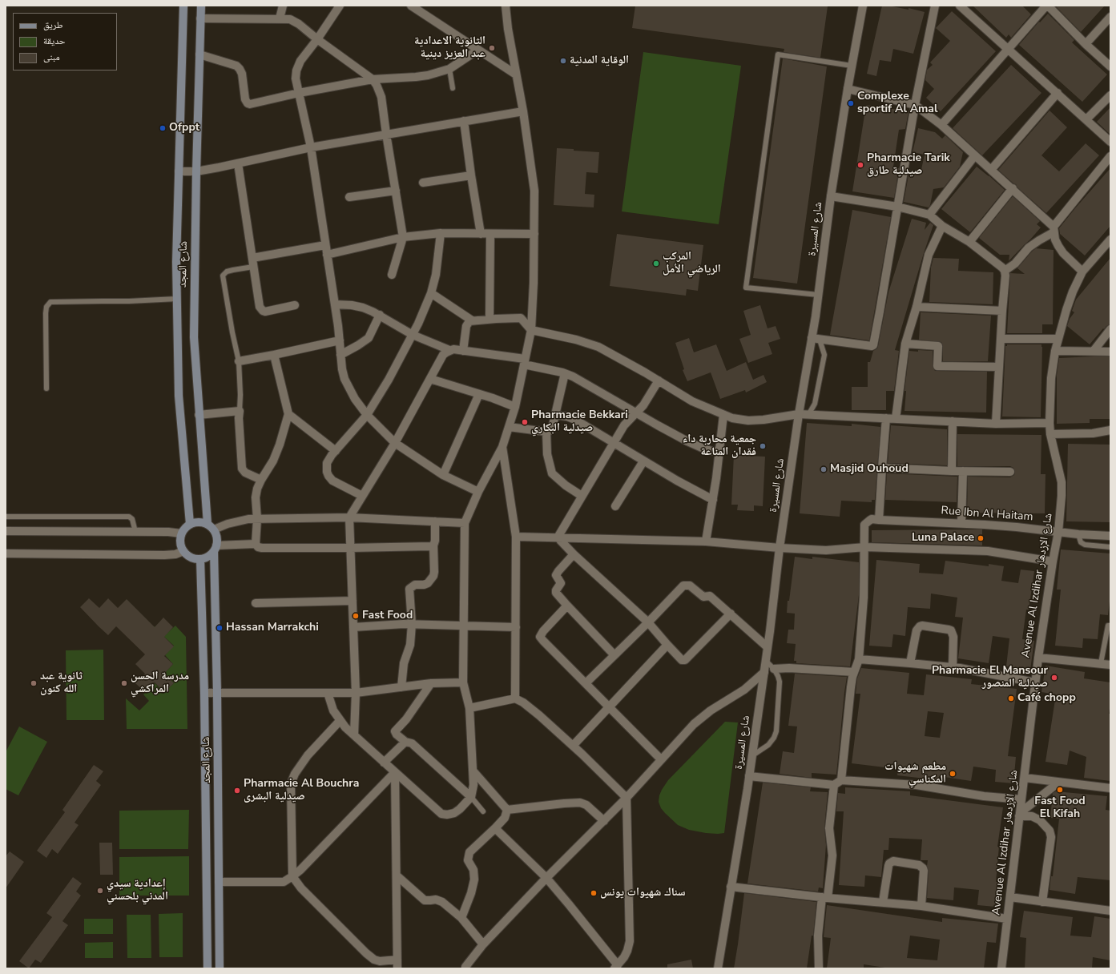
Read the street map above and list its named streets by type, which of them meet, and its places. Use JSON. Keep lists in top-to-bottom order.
{
  "streets": {
    "main road": ["شارع المجد"],
    "street": ["شارع المسيرة", "Rue Ibn Al Haitam", "Avenue Al Izdihar شارع الإزدهار"]
  },
  "crossings": [
    ["Rue Ibn Al Haitam", "Avenue Al Izdihar شارع الإزدهار"]
  ],
  "places": [
    "الثانوية الاعدادية عبد العزيز دينية",
    "الوقاية المدنية",
    "Complexe sportif Al Amal",
    "Ofppt",
    "Pharmacie Tarik صيدلية طارق",
    "المركب الرياضي الأمل",
    "Pharmacie Bekkari صيدلية البكاري",
    "جمعية محاربة داء فقدان المناعة",
    "Masjid Ouhoud",
    "Luna Palace",
    "Fast Food",
    "Hassan Marrakchi",
    "Pharmacie El Mansour صيدلية المنصور",
    "ثانوية عبد الله كنون",
    "مدرسة الحسن المراكشي",
    "Café chopp",
    "مطعم شهيوات المكناسي",
    "Fast Food El Kifah",
    "Pharmacie Al Bouchra صيدلية البشرى",
    "إعدادية سيدي المدني بلحسني",
    "سناك شهيوات يونس"
  ],
  "legend": ["طريق", "حديقة", "مبنى"]
}
